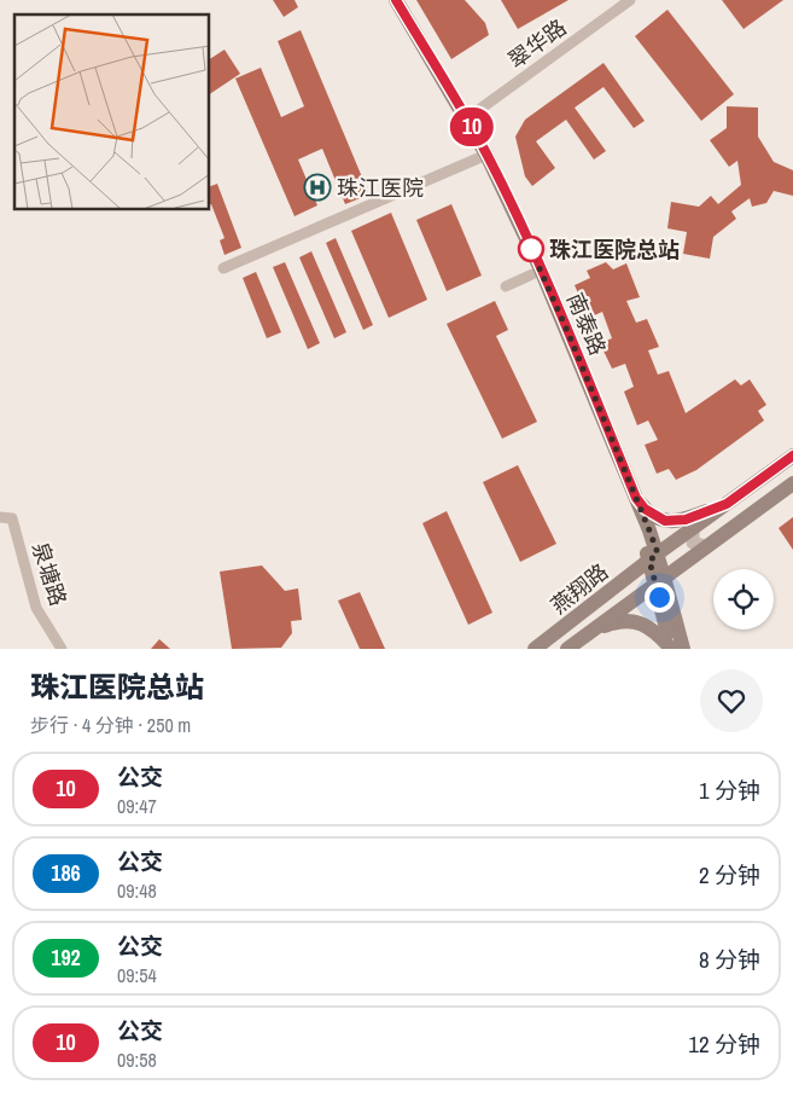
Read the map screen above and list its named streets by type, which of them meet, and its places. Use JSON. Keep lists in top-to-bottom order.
{
  "streets": {
    "main road": ["南泰路", "燕翔路"],
    "street": ["翠华路", "泉塘路"]
  },
  "crossings": [
    ["翠华路", "南泰路"],
    ["南泰路", "燕翔路"]
  ],
  "places": {
    "hospital": ["珠江医院"],
    "other": ["珠江医院总站"]
  },
  "lines": ["bus line 10"],
  "page": {
    "on_map": "10",
    "heading": ["珠江医院总站", "步行 · 4 分钟 · 250 m"],
    "list": [
      {
        "mark": "10",
        "name": "公交",
        "note": "09:47",
        "value": "1 分钟"
      },
      {
        "mark": "186",
        "name": "公交",
        "note": "09:48",
        "value": "2 分钟"
      },
      {
        "mark": "192",
        "name": "公交",
        "note": "09:54",
        "value": "8 分钟"
      },
      {
        "mark": "10",
        "name": "公交",
        "note": "09:58",
        "value": "12 分钟"
      }
    ]
  }
}
